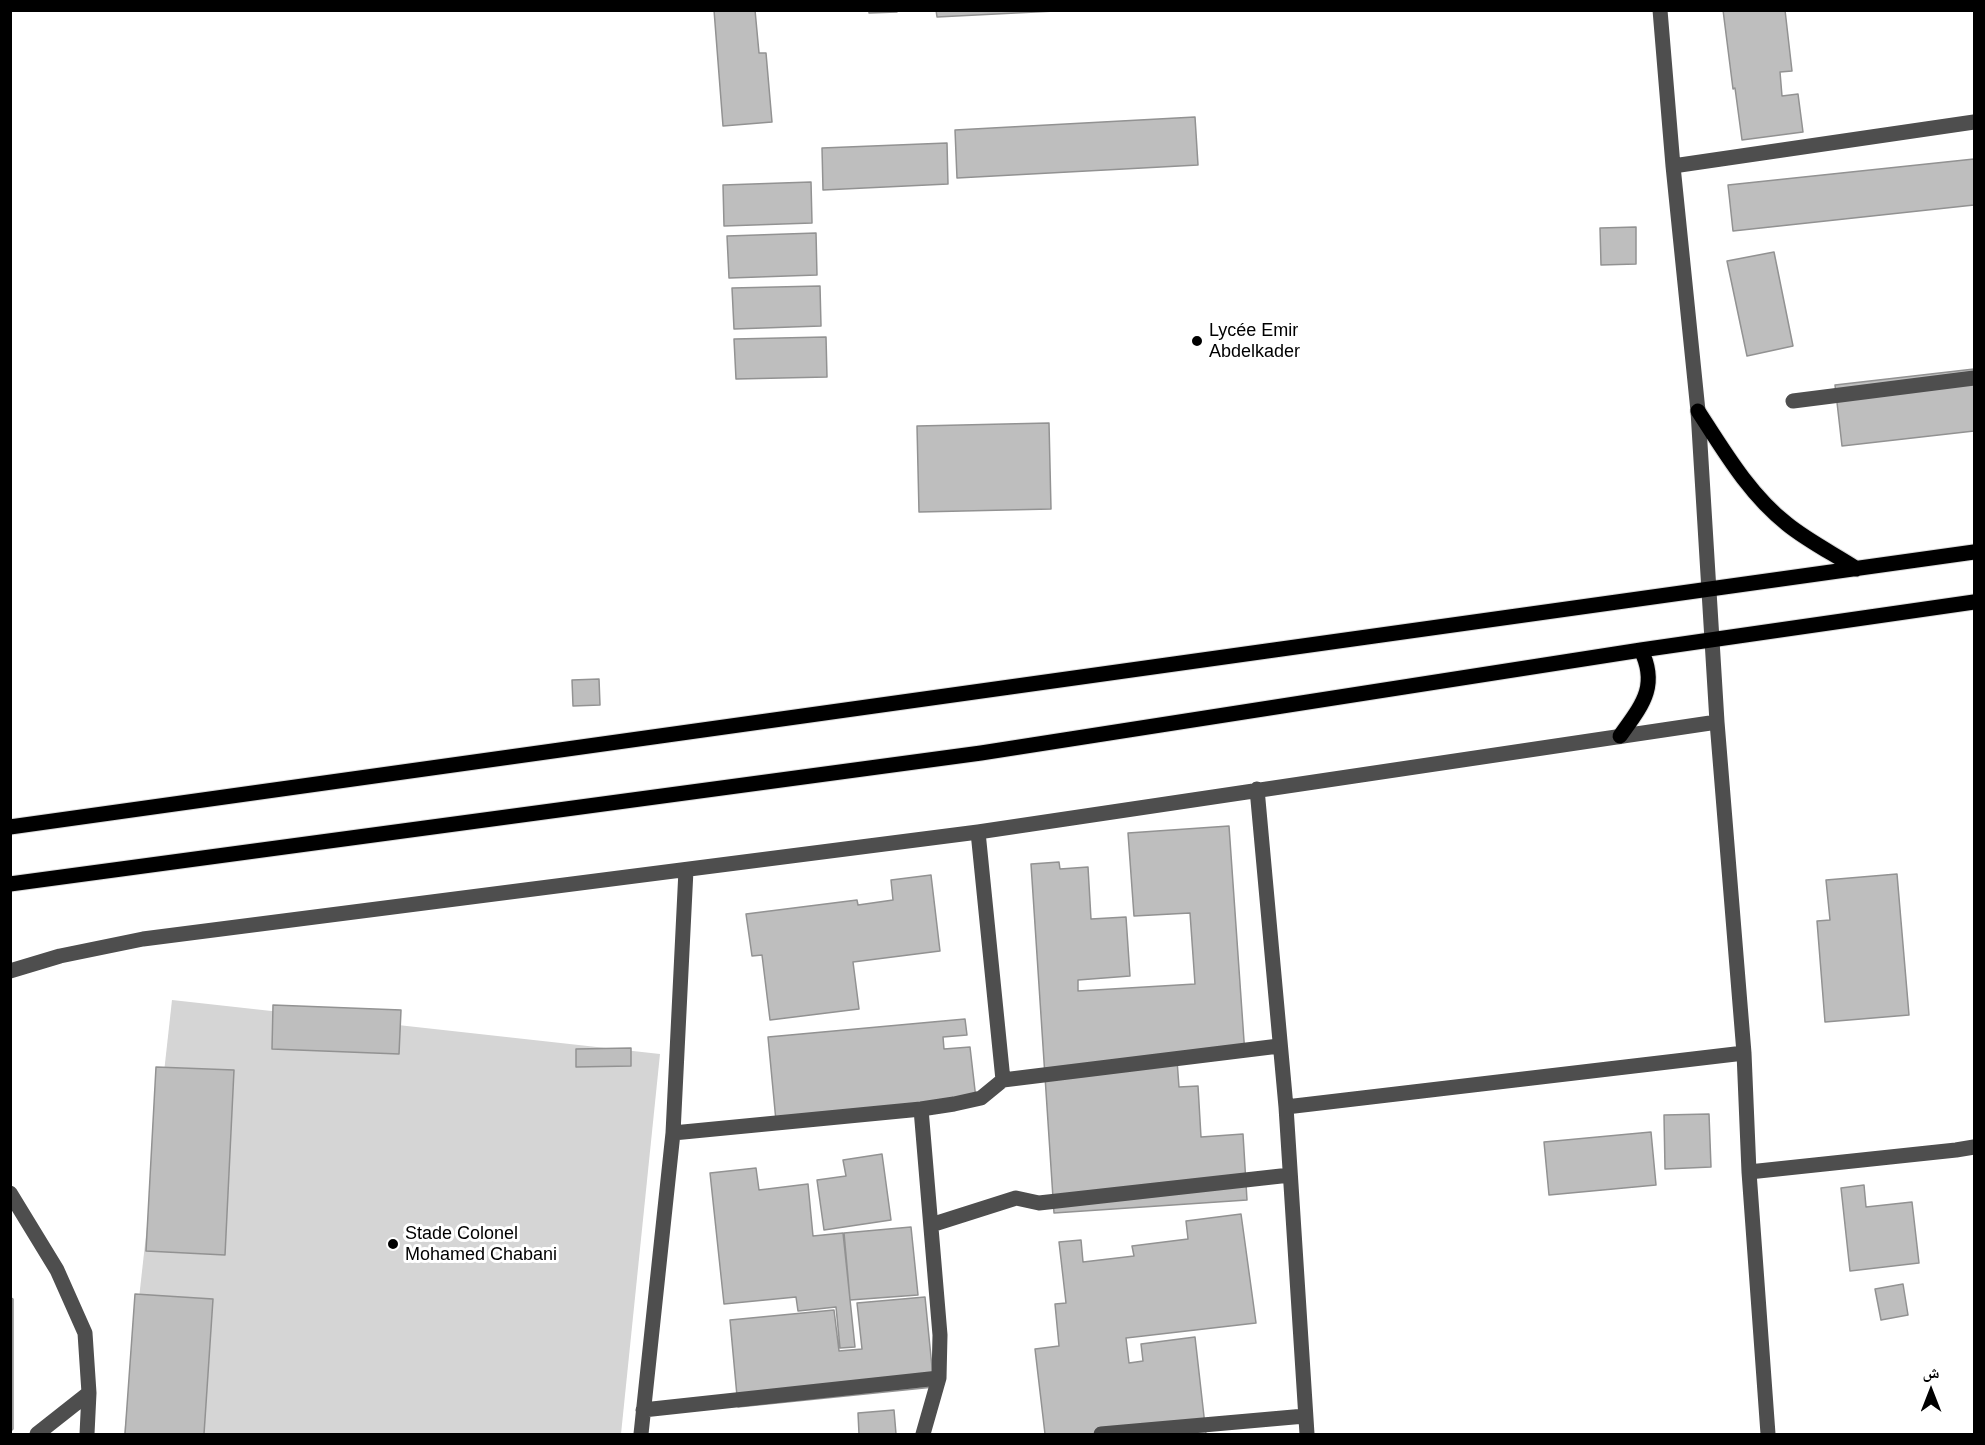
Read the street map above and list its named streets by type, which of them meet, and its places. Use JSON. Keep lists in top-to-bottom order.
{
  "places": ["Lycée Emir Abdelkader", "Stade Colonel Mohamed Chabani"],
  "north": "top"
}
